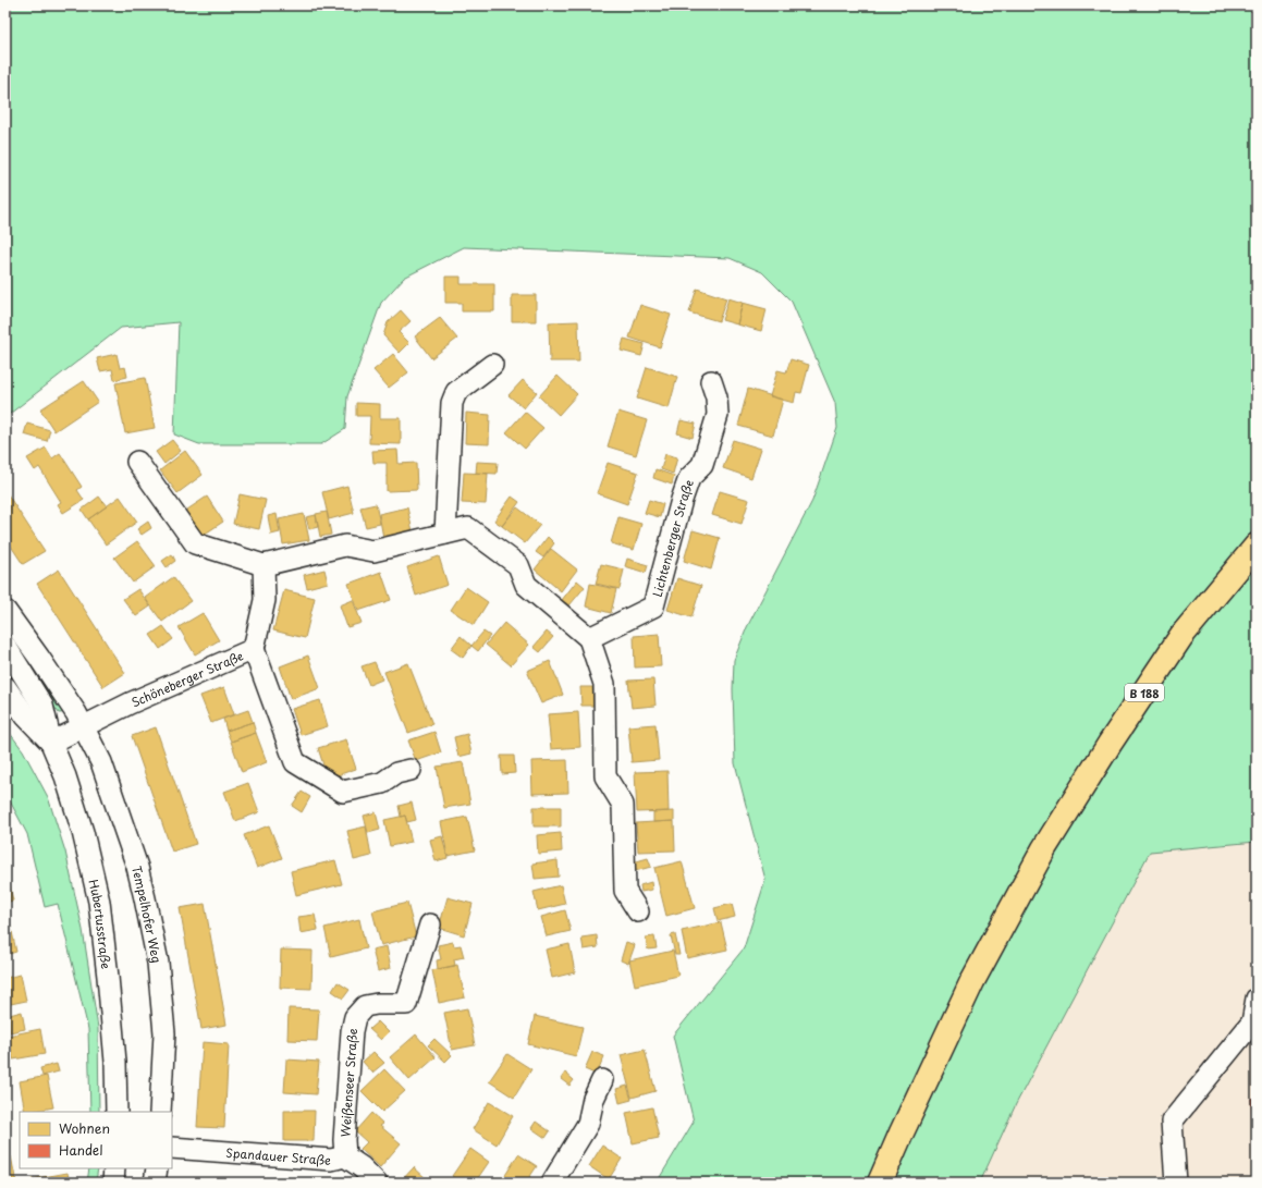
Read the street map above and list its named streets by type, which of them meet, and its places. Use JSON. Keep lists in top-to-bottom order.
{
  "streets": {
    "main road": ["B 188"],
    "street": [
      "Lichtenberger Straße",
      "Schöneberger Straße",
      "Tempelhofer Weg",
      "Hubertusstraße",
      "Weißenseer Straße",
      "Spandauer Straße"
    ]
  },
  "crossings": [
    ["Schöneberger Straße", "Tempelhofer Weg"],
    ["Weißenseer Straße", "Spandauer Straße"]
  ],
  "legend": ["Wohnen", "Handel"]
}
